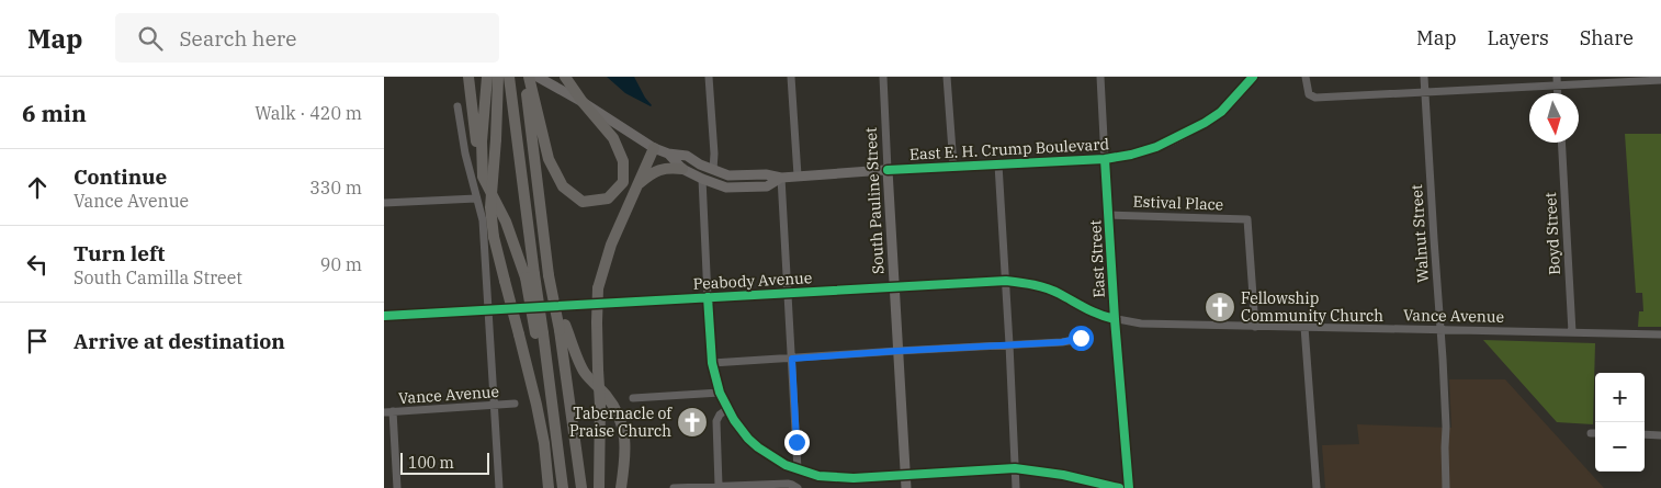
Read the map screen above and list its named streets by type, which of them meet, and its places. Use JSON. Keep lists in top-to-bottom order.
{
  "streets": {
    "main road": [
      "East E. H. Crump Boulevard",
      "South Pauline Street",
      "East Street",
      "Peabody Avenue"
    ],
    "street": [
      "Estival Place",
      "Walnut Street",
      "Boyd Street",
      "Vance Avenue"
    ]
  },
  "crossings": [
    ["East E. H. Crump Boulevard", "South Pauline Street"],
    ["East E. H. Crump Boulevard", "East Street"],
    ["South Pauline Street", "Peabody Avenue"],
    ["Estival Place", "East Street"],
    ["Estival Place", "Vance Avenue"],
    ["Walnut Street", "Vance Avenue"],
    ["Boyd Street", "Vance Avenue"],
    ["East Street", "Peabody Avenue"],
    ["East Street", "Vance Avenue"],
    ["Peabody Avenue", "Vance Avenue"]
  ],
  "places": {
    "church": ["Fellowship Community Church", "Tabernacle of Praise Church"]
  },
  "scale_bar": "100 m",
  "north": "bottom",
  "page": {
    "header": "Map",
    "search": "Search here",
    "nav": ["Map", "Layers", "Share"],
    "heading": ["6 min", "Walk · 420 m"],
    "list": [
      ["Continue", "Vance Avenue", "330 m"],
      ["Turn left", "South Camilla Street", "90 m"],
      "Arrive at destination"
    ],
    "map_buttons": ["+", "−"],
    "scale": "100 m"
  }
}
